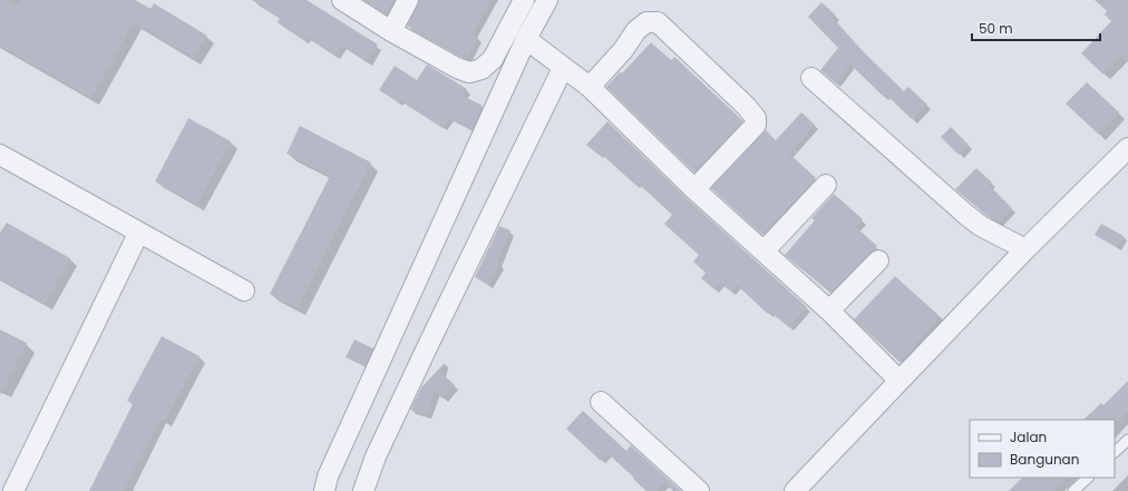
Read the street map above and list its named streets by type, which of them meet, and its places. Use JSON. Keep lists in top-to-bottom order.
{
  "legend": ["Jalan", "Bangunan"],
  "scale_bar": "50 m"
}
